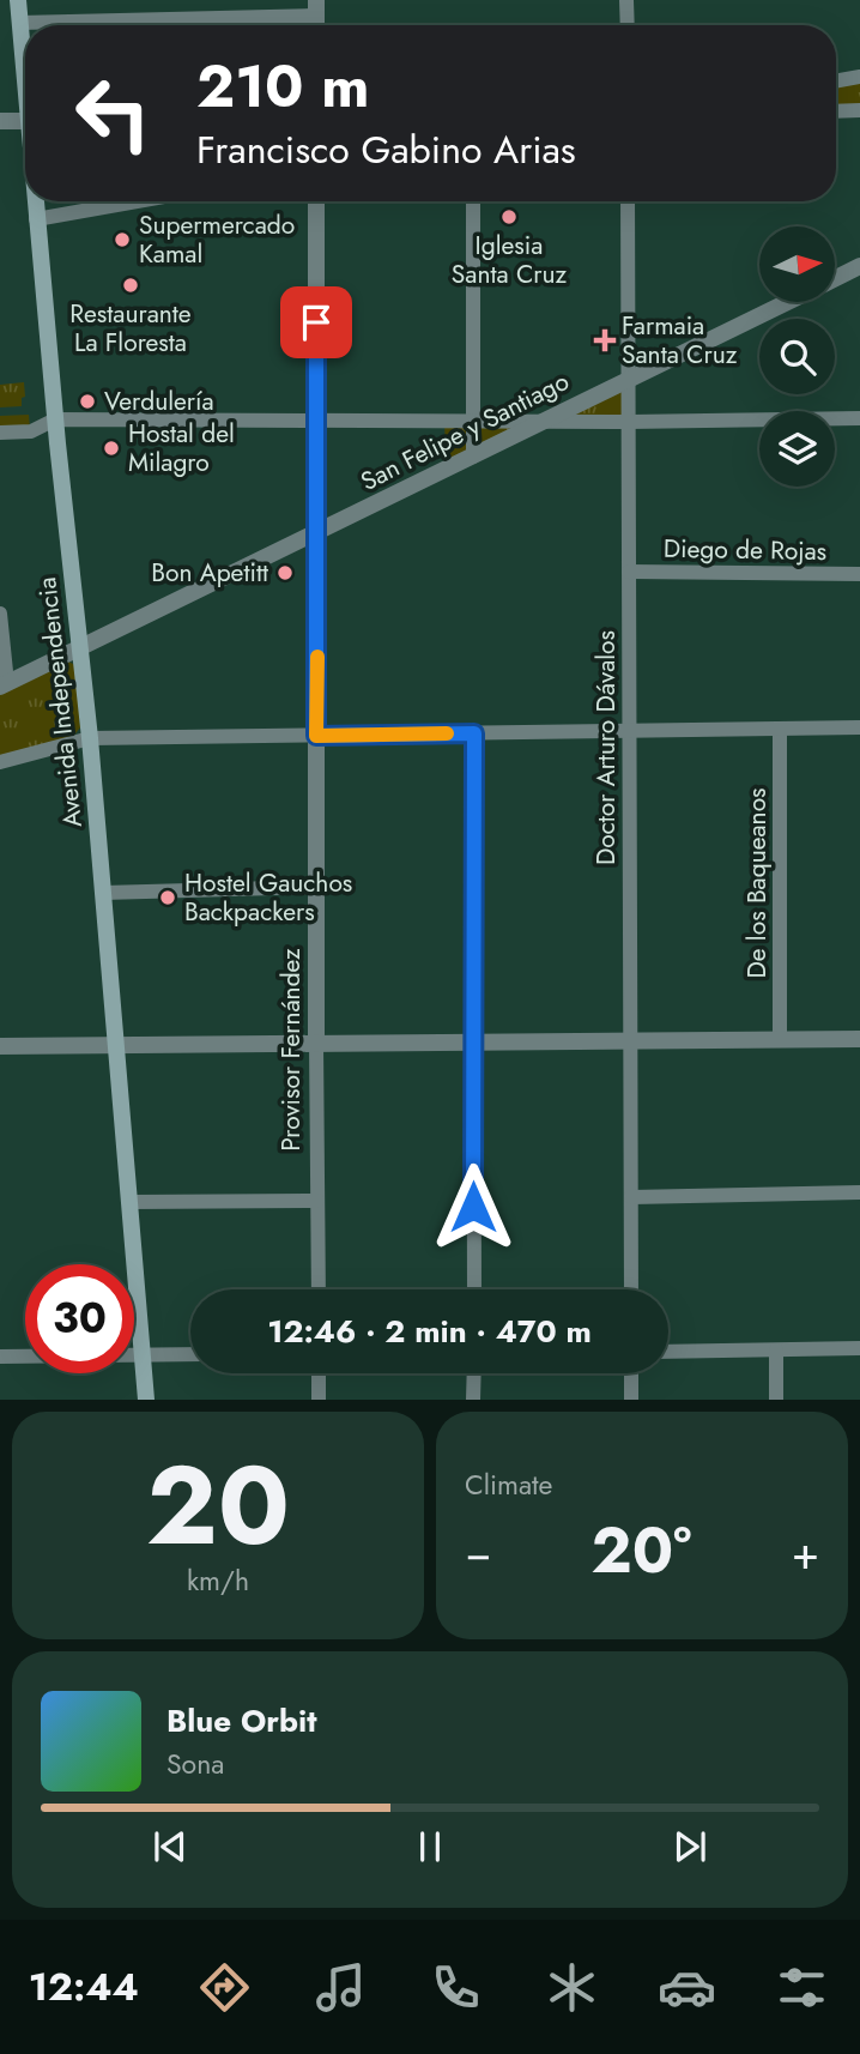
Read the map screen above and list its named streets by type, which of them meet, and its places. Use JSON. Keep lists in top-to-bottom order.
{
  "streets": {
    "main road": ["Avenida Independencia"],
    "street": [
      "San Felipe y Santiago",
      "Diego de Rojas",
      "Doctor Arturo Dávalos",
      "De los Baqueanos",
      "Provisor Fernández"
    ]
  },
  "crossings": [
    ["San Felipe y Santiago", "Avenida Independencia"],
    ["San Felipe y Santiago", "Doctor Arturo Dávalos"],
    ["San Felipe y Santiago", "Provisor Fernández"],
    ["Diego de Rojas", "Doctor Arturo Dávalos"]
  ],
  "places": {
    "other": [
      "Iglesia Santa Cruz",
      "Supermercado Kamal",
      "Restaurante La Floresta",
      "Verdulería",
      "Hostal del Milagro",
      "Bon Apetitt",
      "Hostel Gauchos Backpackers"
    ],
    "health": ["Farmaia Santa Cruz"]
  },
  "north": "right",
  "page": {
    "turn": ["210 m", "Francisco Gabino Arias"],
    "limit": "30",
    "trip": "12:46 · 2 min · 470 m",
    "tile": [
      ["20", "km/h"],
      "Climate"
    ],
    "heat": ["−", "20°", "+"],
    "song": ["Blue Orbit", "Sona"],
    "tabs": "12:44"
  }
}
